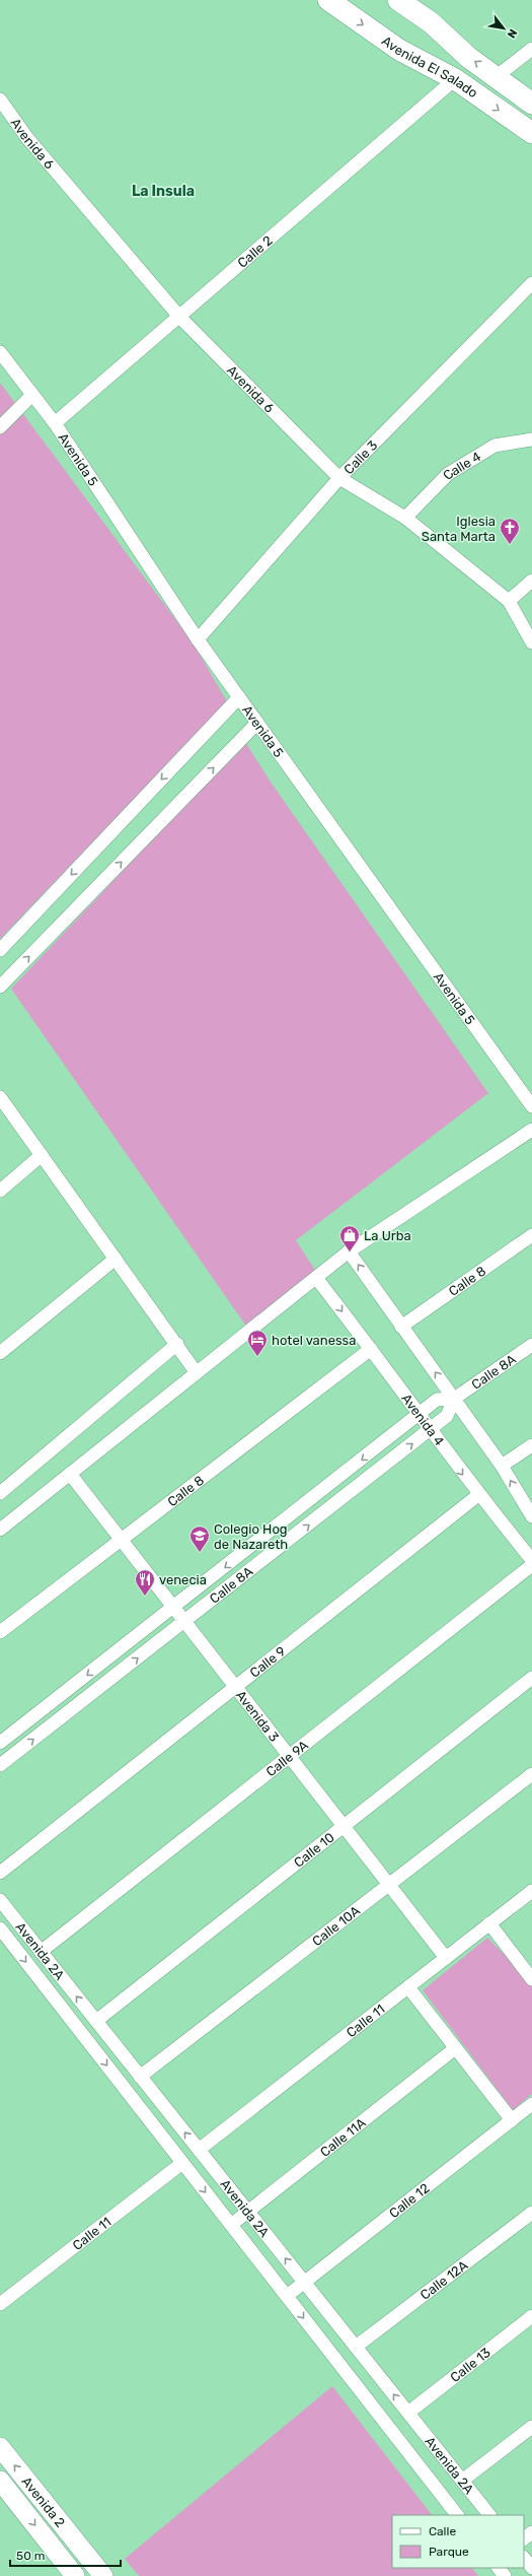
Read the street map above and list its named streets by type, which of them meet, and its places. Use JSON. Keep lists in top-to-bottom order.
{
  "streets": {
    "main road": ["Avenida El Salado"],
    "street": [
      "Avenida 6",
      "Calle 2",
      "Calle 3",
      "Avenida 5",
      "Calle 4",
      "Calle 8",
      "Calle 8A",
      "Avenida 4",
      "Calle 9",
      "Avenida 3",
      "Calle 9A",
      "Calle 10",
      "Calle 10A",
      "Avenida 2A",
      "Calle 11",
      "Calle 11A",
      "Calle 12",
      "Calle 12A",
      "Calle 13",
      "Avenida 2"
    ]
  },
  "crossings": [
    ["Avenida El Salado", "Calle 2"],
    ["Avenida 6", "Calle 2"],
    ["Avenida 6", "Calle 3"],
    ["Avenida 6", "Calle 4"],
    ["Calle 2", "Avenida 5"],
    ["Calle 3", "Avenida 5"],
    ["Calle 8", "Avenida 4"],
    ["Calle 8", "Avenida 3"],
    ["Calle 8A", "Avenida 4"],
    ["Calle 8A", "Avenida 3"],
    ["Avenida 4", "Calle 9"],
    ["Calle 9", "Avenida 3"],
    ["Avenida 3", "Calle 9A"],
    ["Avenida 3", "Calle 10"],
    ["Avenida 3", "Calle 10A"],
    ["Avenida 3", "Calle 11"],
    ["Calle 9A", "Avenida 2A"],
    ["Calle 10", "Avenida 2A"],
    ["Calle 10A", "Avenida 2A"],
    ["Avenida 2A", "Calle 11"],
    ["Avenida 2A", "Calle 11A"],
    ["Avenida 2A", "Calle 12"],
    ["Avenida 2A", "Calle 12A"],
    ["Avenida 2A", "Calle 13"]
  ],
  "districts": ["La Insula"],
  "places": {
    "church": ["Iglesia Santa Marta"],
    "shop": ["La Urba"],
    "hotel": ["hotel vanessa"],
    "school or university": ["Colegio Hog de Nazareth"],
    "restaurant": ["venecia"]
  },
  "legend": ["Calle", "Parque"],
  "scale_bar": "50 m",
  "north": "bottom right"
}
